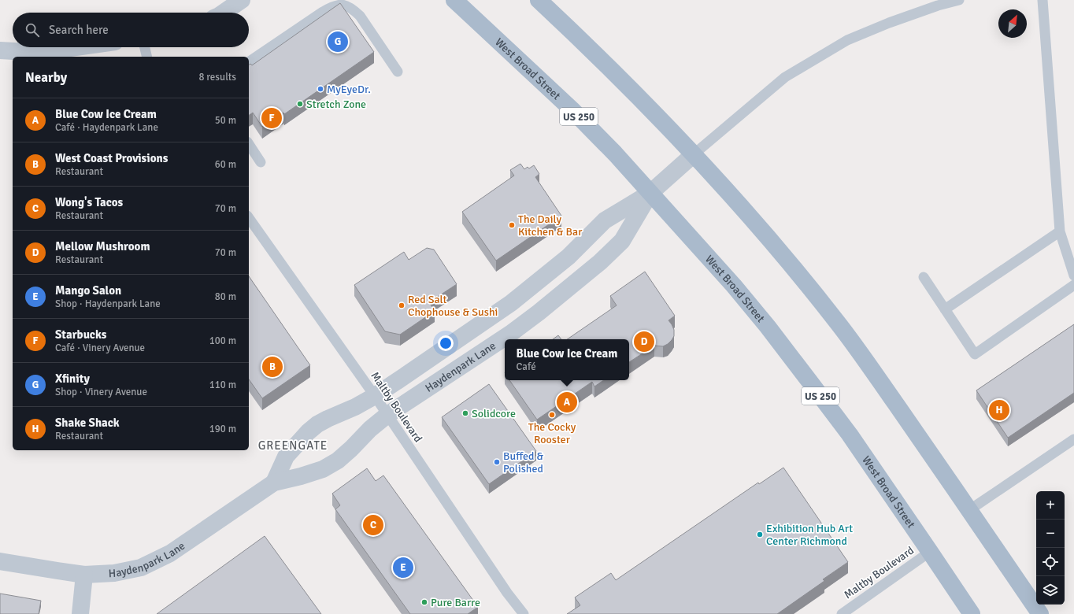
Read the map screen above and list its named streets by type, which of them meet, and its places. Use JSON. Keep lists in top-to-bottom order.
{
  "streets": {
    "main road": ["West Broad Street", "US 250"],
    "street": ["Haydenpark Lane"],
    "lane": ["Maltby Boulevard"]
  },
  "crossings": [
    ["West Broad Street", "Haydenpark Lane"],
    ["West Broad Street", "Maltby Boulevard"],
    ["Haydenpark Lane", "Maltby Boulevard"]
  ],
  "districts": ["GREENGATE"],
  "places": [
    "MyEyeDr.",
    "Stretch Zone",
    "The Daily Kitchen & Bar",
    "Red Salt Chophouse & Sushi",
    "Solidcore",
    "The Cocky Rooster",
    "Buffed & Polished",
    "Exhibition Hub Art Center Richmond",
    "Pure Barre"
  ],
  "north": "top right",
  "page": {
    "search": "Search here",
    "pins": [
      "G",
      "F",
      "D",
      "B",
      "A",
      "H",
      "C",
      "E"
    ],
    "heading": ["Nearby", "8 results"],
    "list": [
      {
        "mark": "A",
        "name": "Blue Cow Ice Cream",
        "note": "Café · Haydenpark Lane",
        "value": "50 m"
      },
      {
        "mark": "B",
        "name": "West Coast Provisions",
        "note": "Restaurant",
        "value": "60 m"
      },
      {
        "mark": "C",
        "name": "Wong's Tacos",
        "note": "Restaurant",
        "value": "70 m"
      },
      {
        "mark": "D",
        "name": "Mellow Mushroom",
        "note": "Restaurant",
        "value": "70 m"
      },
      {
        "mark": "E",
        "name": "Mango Salon",
        "note": "Shop · Haydenpark Lane",
        "value": "80 m"
      },
      {
        "mark": "F",
        "name": "Starbucks",
        "note": "Café · Vinery Avenue",
        "value": "100 m"
      },
      {
        "mark": "G",
        "name": "Xfinity",
        "note": "Shop · Vinery Avenue",
        "value": "110 m"
      },
      {
        "mark": "H",
        "name": "Shake Shack",
        "note": "Restaurant",
        "value": "190 m"
      }
    ],
    "popup": ["Blue Cow Ice Cream", "Café"],
    "map_buttons": ["+", "−"]
  }
}
